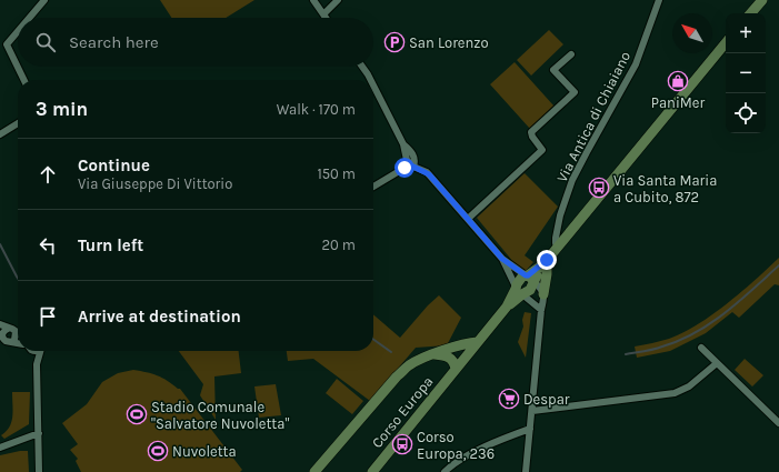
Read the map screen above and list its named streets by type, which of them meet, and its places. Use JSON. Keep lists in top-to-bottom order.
{
  "streets": {
    "main road": ["Corso Europa"],
    "street": ["Via Antica di Chiaiano"]
  },
  "places": {
    "parking": ["San Lorenzo"],
    "shop": ["PaniMer"],
    "bus stop": ["Via Santa Maria a Cubito, 872", "Corso Europa, 236"],
    "supermarket": ["Despar"],
    "sports": ["Stadio Comunale \"Salvatore Nuvoletta\"", "Nuvoletta"]
  },
  "north": "top left",
  "page": {
    "map_buttons": ["+", "−"],
    "search": "Search here",
    "heading": ["3 min", "Walk · 170 m"],
    "list": [
      ["Continue", "Via Giuseppe Di Vittorio", "150 m"],
      ["Turn left", "20 m"],
      "Arrive at destination"
    ]
  }
}
